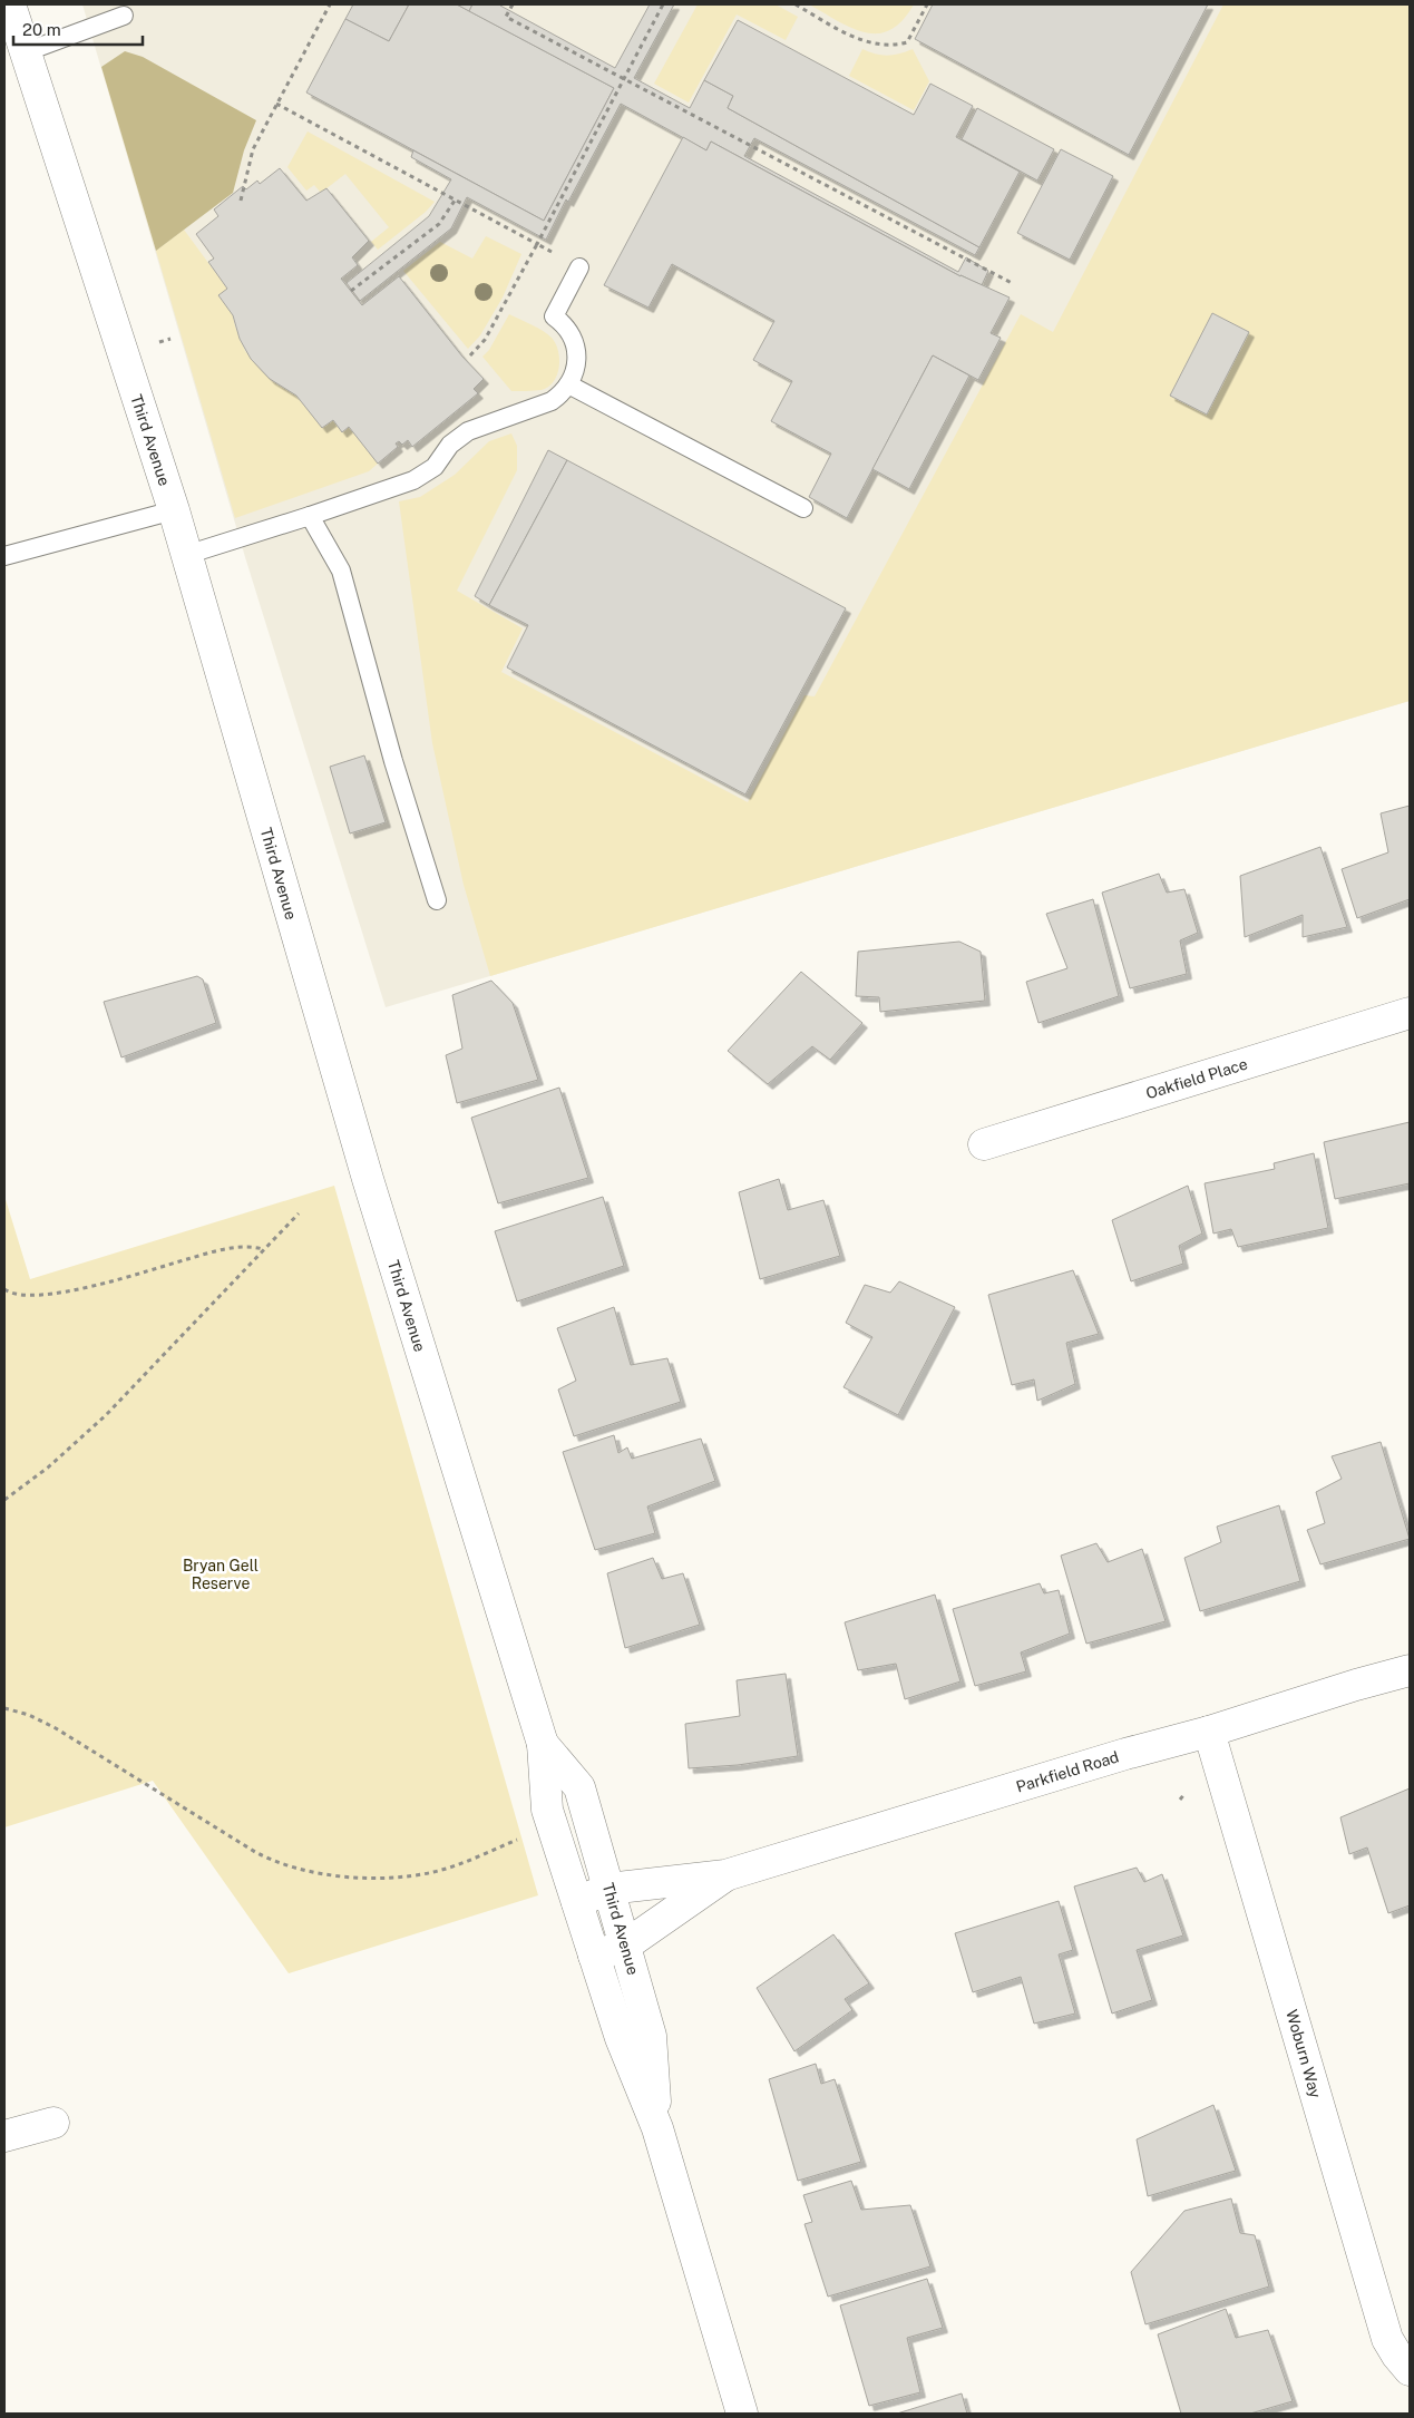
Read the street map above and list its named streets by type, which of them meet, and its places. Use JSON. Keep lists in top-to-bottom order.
{
  "streets": {
    "main road": [
      "Third Avenue",
      "Oakfield Place",
      "Parkfield Road",
      "Woburn Way"
    ]
  },
  "crossings": [
    ["Third Avenue", "Parkfield Road"],
    ["Parkfield Road", "Woburn Way"]
  ],
  "parks": ["Bryan Gell Reserve"],
  "scale_bar": "20 m"
}
